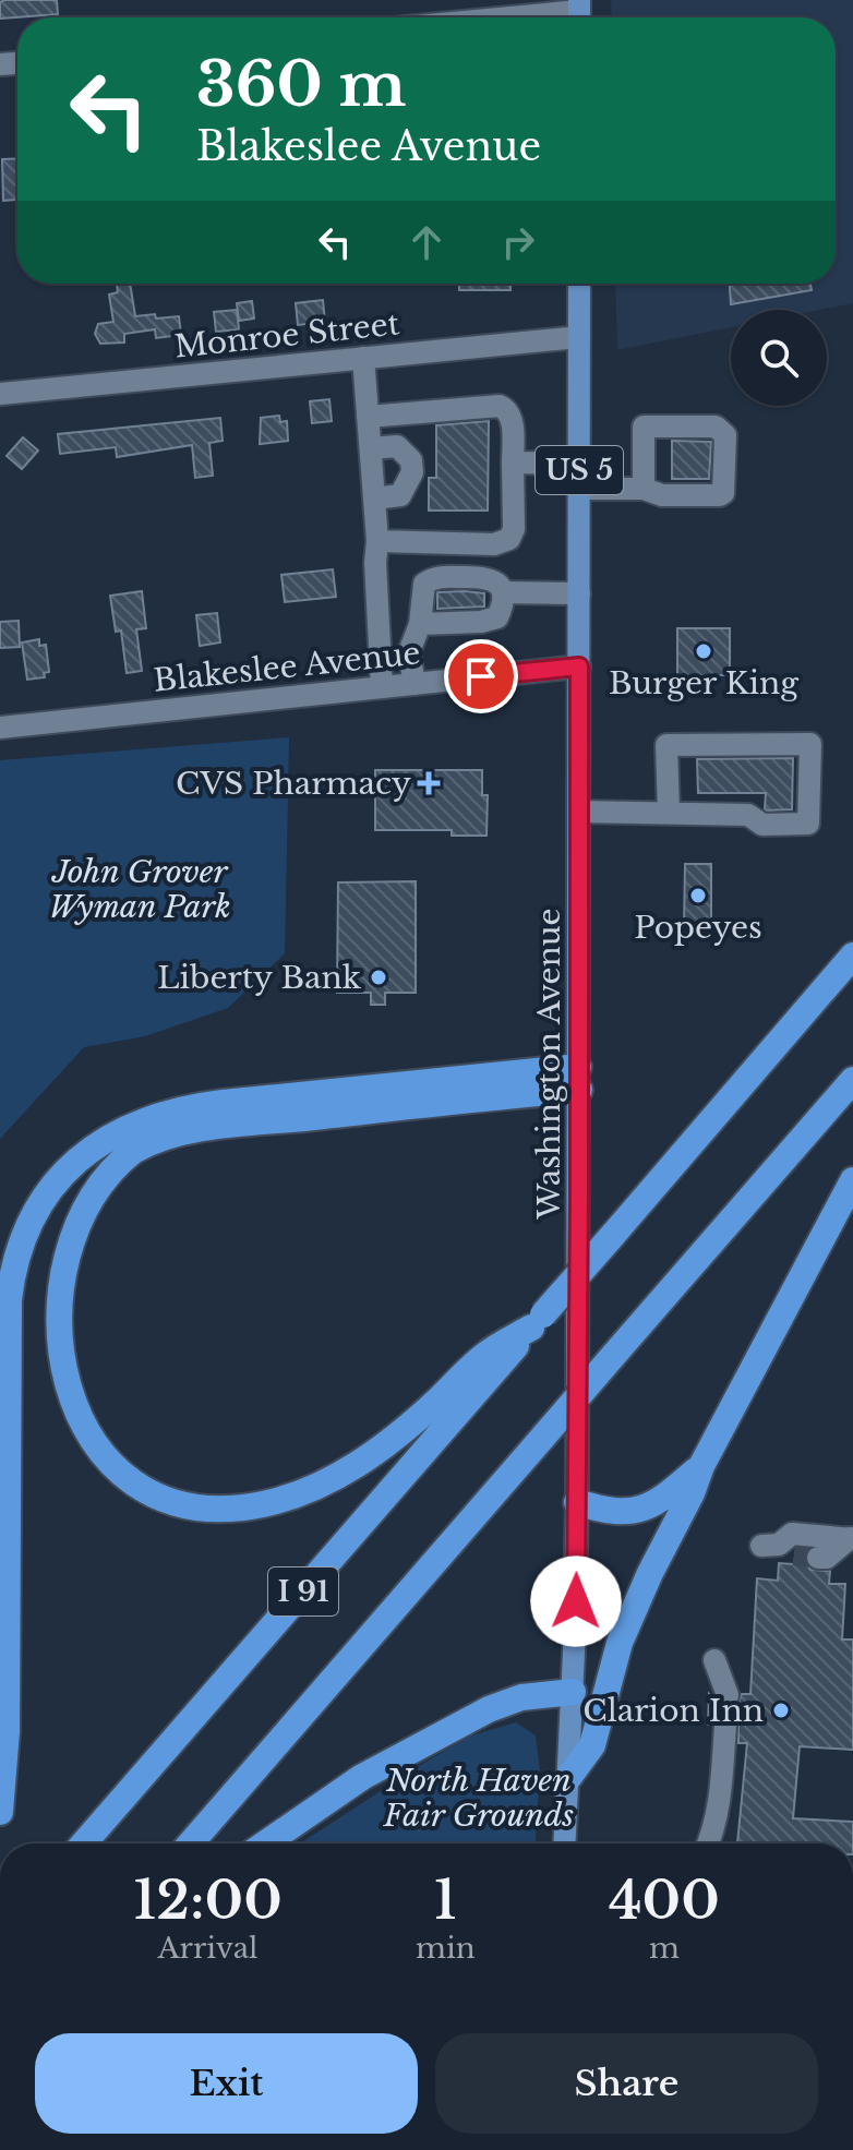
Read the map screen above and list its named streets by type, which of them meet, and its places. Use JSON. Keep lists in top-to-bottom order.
{
  "streets": {
    "highway": ["I 91"],
    "main road": ["US 5", "Washington Avenue"],
    "street": ["Monroe Street", "Blakeslee Avenue"]
  },
  "crossings": [
    ["Monroe Street", "Washington Avenue"],
    ["Blakeslee Avenue", "Washington Avenue"]
  ],
  "parks": ["John Grover Wyman Park", "North Haven Fair Grounds"],
  "places": {
    "other": [
      "Burger King",
      "Popeyes",
      "Liberty Bank",
      "Clarion Inn"
    ],
    "health": ["CVS Pharmacy"]
  },
  "page": {
    "turn": ["360 m", "Blakeslee Avenue"],
    "eta": [
      "12:00",
      "Arrival",
      "1",
      "min",
      "400",
      "m"
    ],
    "buttons": ["Exit", "Share"]
  }
}
